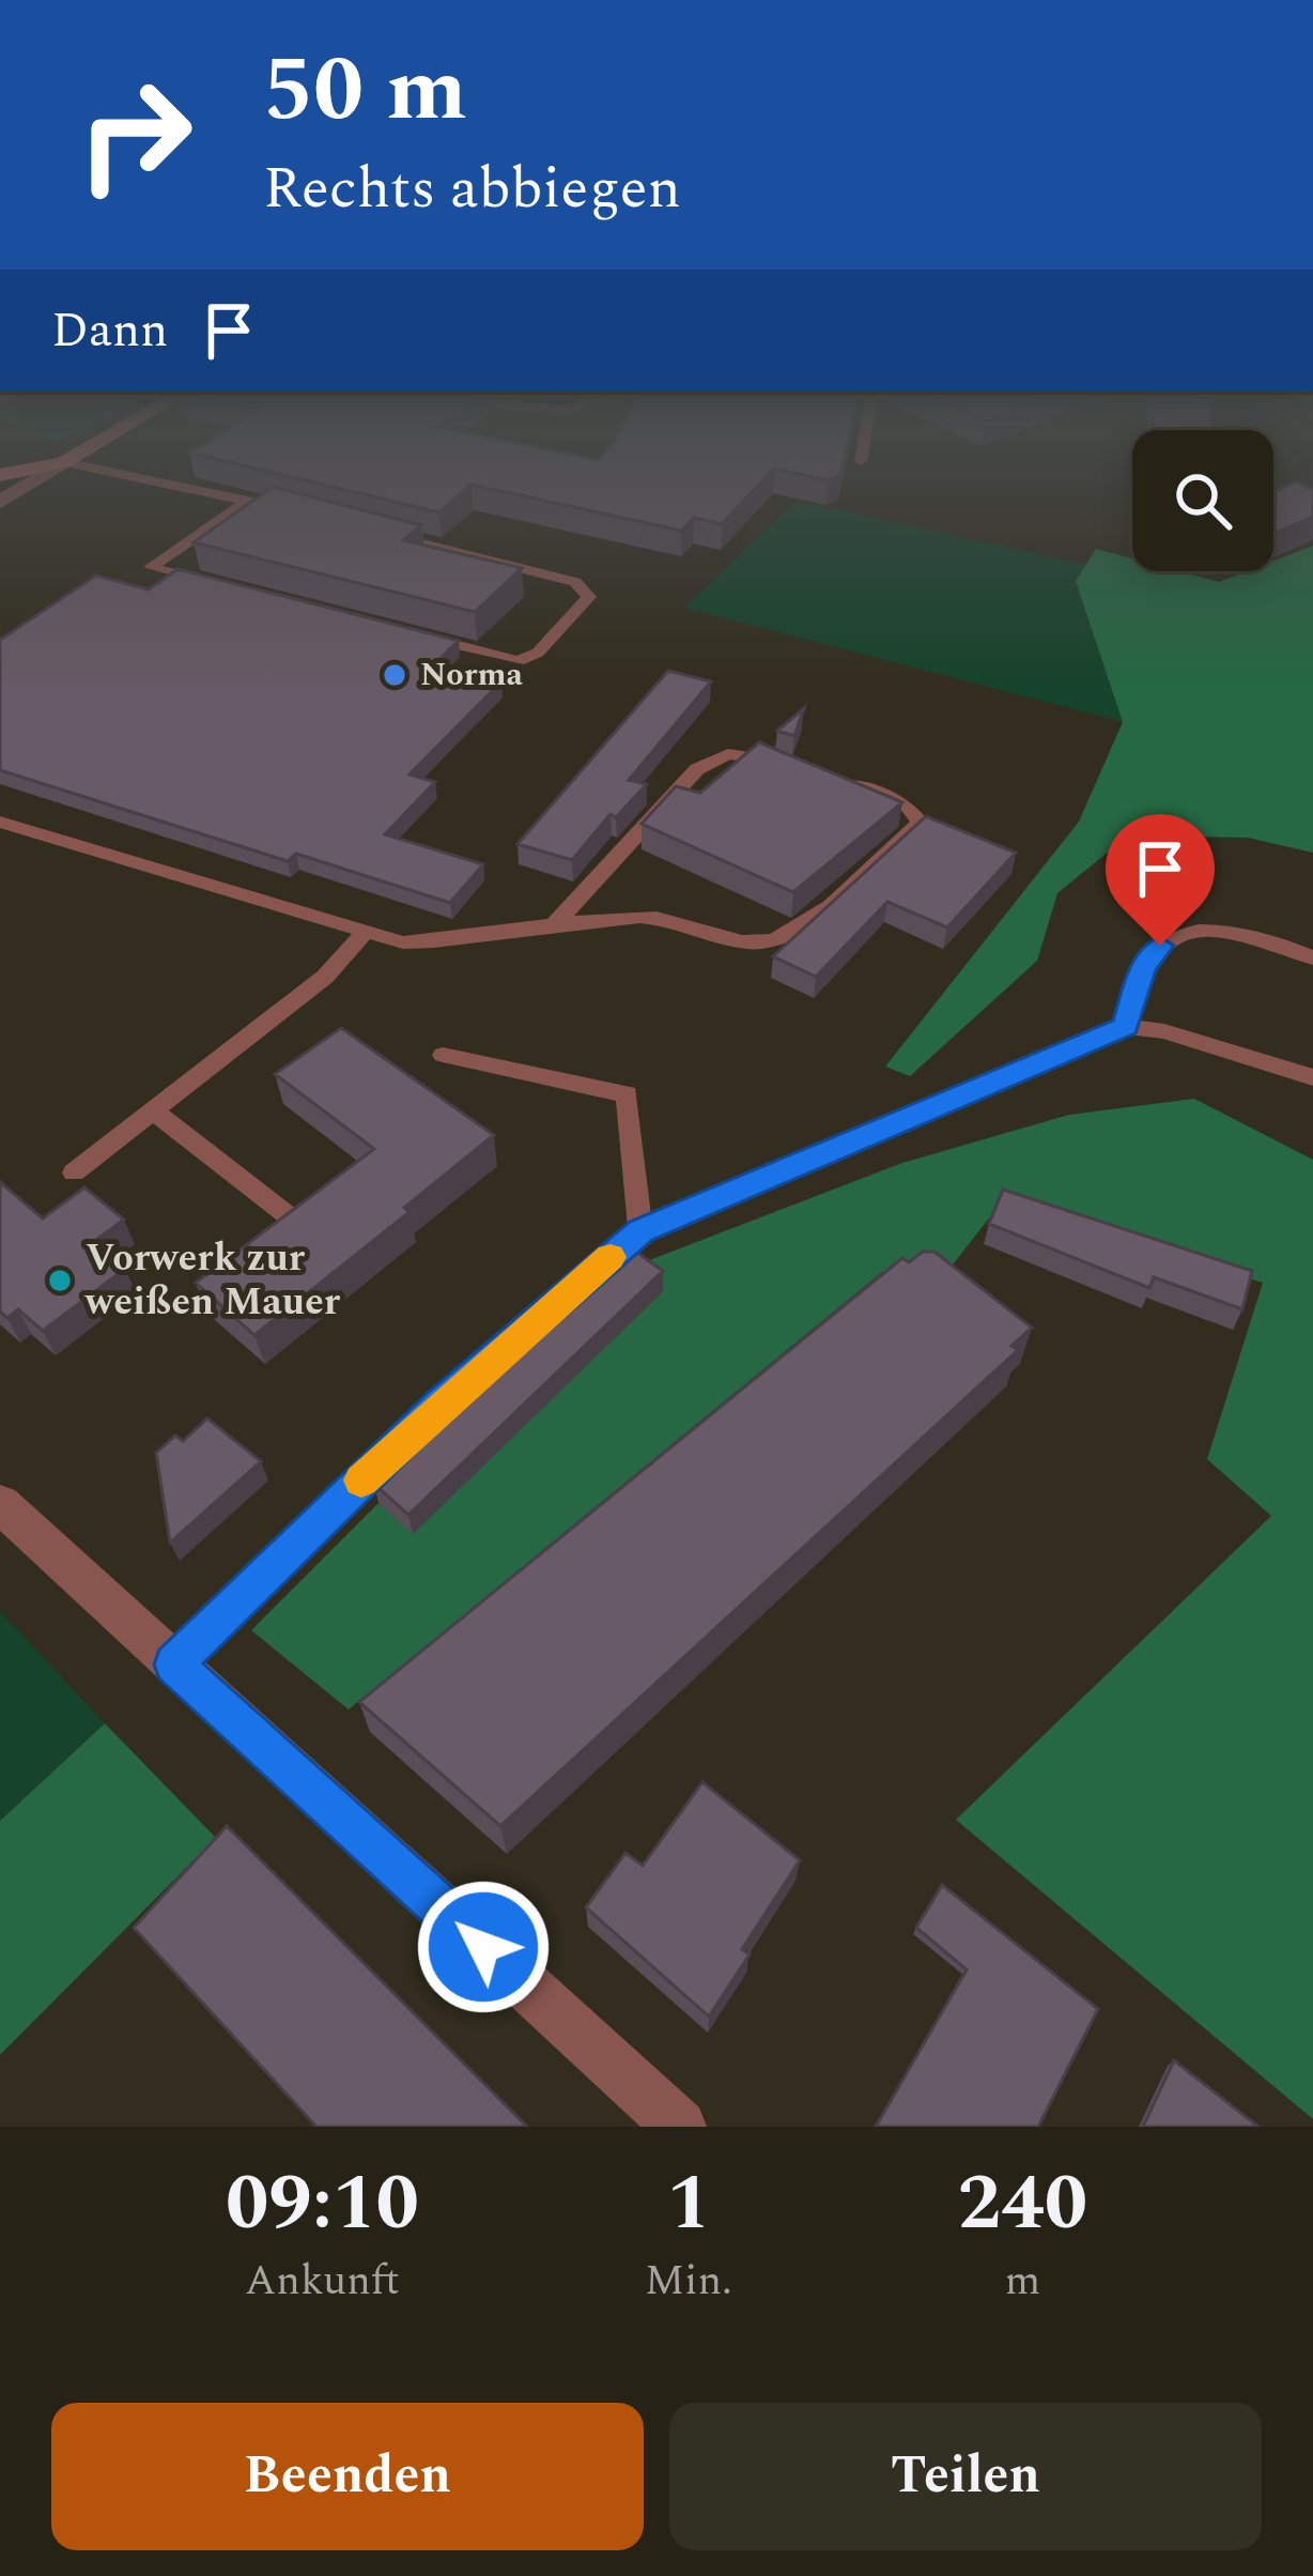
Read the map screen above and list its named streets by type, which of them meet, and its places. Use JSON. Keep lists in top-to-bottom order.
{
  "places": ["Norma", "Vorwerk zur weißen Mauer"],
  "page": {
    "turn": ["50 m", "Rechts abbiegen"],
    "then": "Dann",
    "eta": [
      "09:10",
      "Ankunft",
      "1",
      "Min.",
      "240",
      "m"
    ],
    "buttons": ["Beenden", "Teilen"]
  }
}
